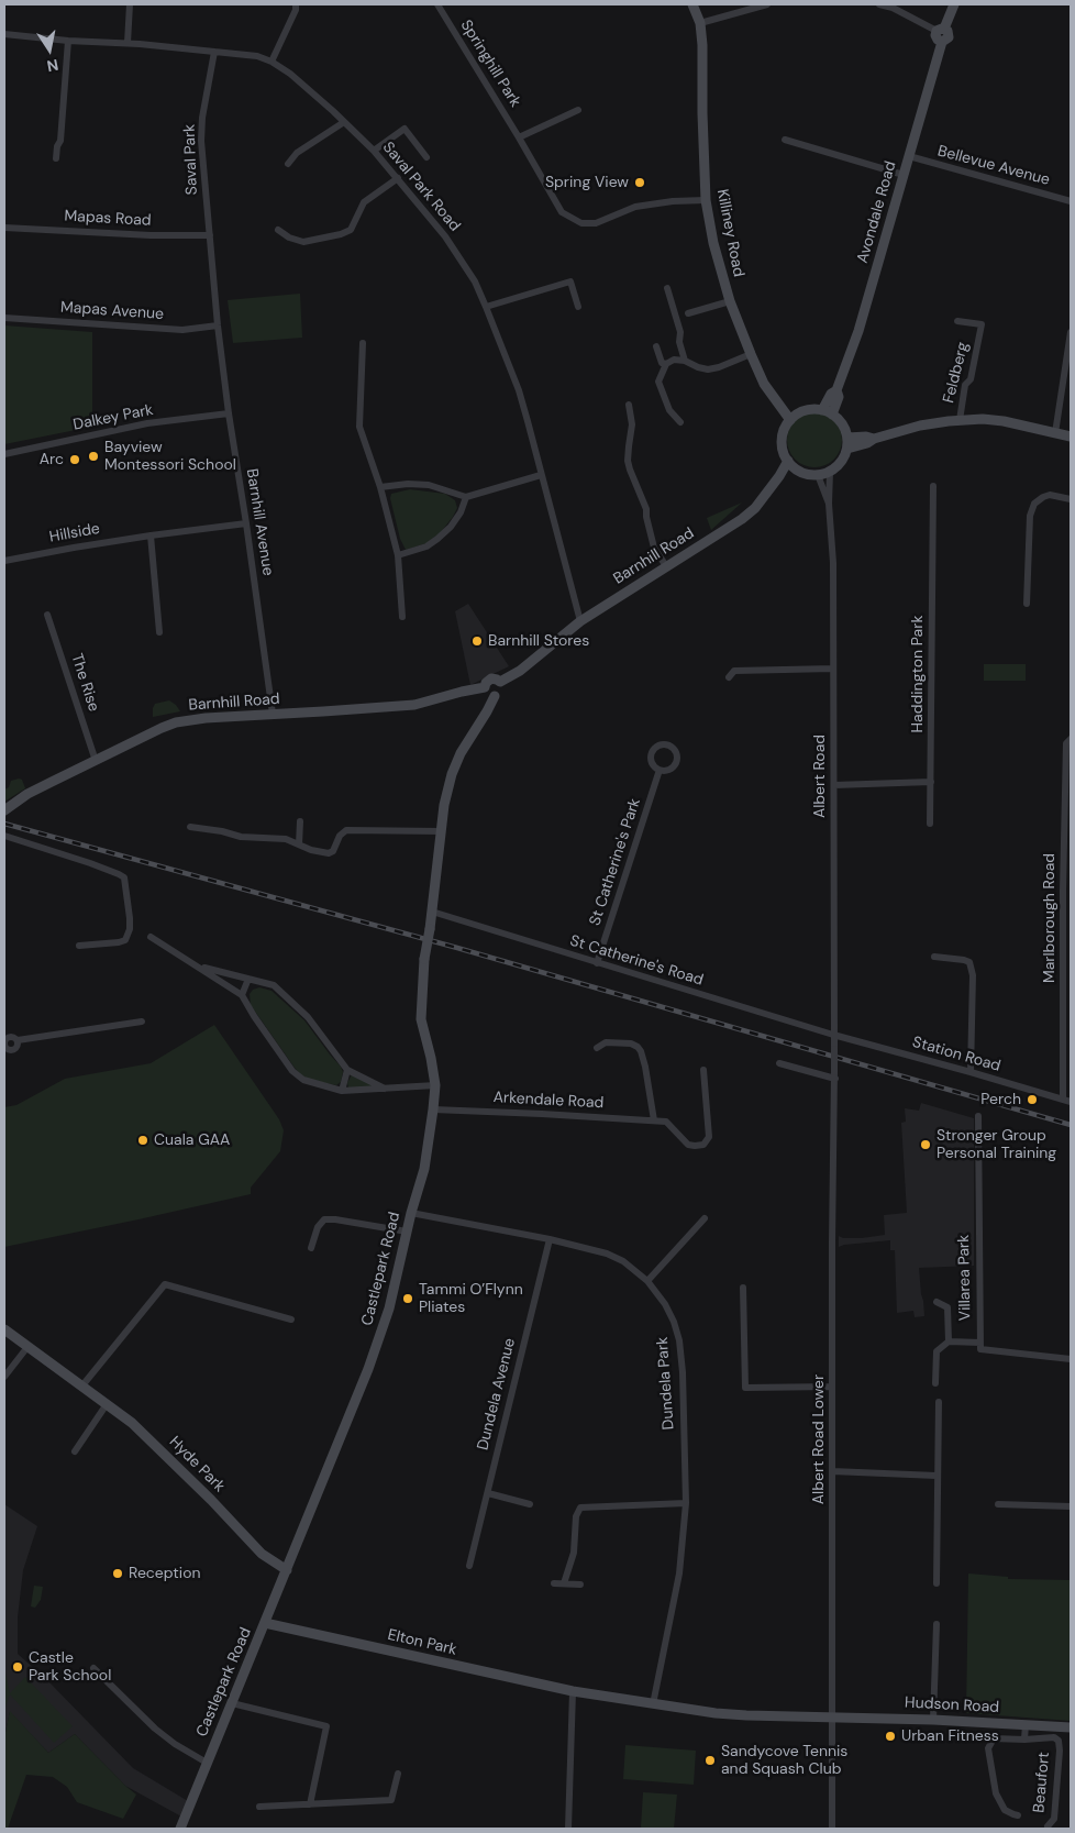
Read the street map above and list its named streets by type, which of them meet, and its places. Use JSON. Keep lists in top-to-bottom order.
{
  "streets": {
    "street": [
      "Springhill Park",
      "Saval Park",
      "Bellevue Avenue",
      "Saval Park Road",
      "Avondale Road",
      "Mapas Road",
      "Killiney Road",
      "Mapas Avenue",
      "Feldberg",
      "Dalkey Park",
      "Barnhill Avenue",
      "Hillside",
      "Barnhill Road",
      "Haddington Park",
      "The Rise",
      "Albert Road",
      "St Catherine's Park",
      "Marlborough Road",
      "St Catherine's Road",
      "Station Road",
      "Arkendale Road",
      "Castlepark Road",
      "Villarea Park",
      "Dundela Park",
      "Dundela Avenue",
      "Albert Road Lower",
      "Hyde Park",
      "Elton Park",
      "Hudson Road",
      "Beaufort"
    ]
  },
  "crossings": [
    ["Springhill Park", "Killiney Road"],
    ["Saval Park", "Saval Park Road"],
    ["Saval Park", "Mapas Road"],
    ["Saval Park", "Barnhill Avenue"],
    ["Bellevue Avenue", "Avondale Road"],
    ["Saval Park Road", "Barnhill Road"],
    ["Avondale Road", "Killiney Road"],
    ["Avondale Road", "Barnhill Road"],
    ["Avondale Road", "Albert Road"],
    ["Mapas Road", "Barnhill Avenue"],
    ["Killiney Road", "Barnhill Road"],
    ["Killiney Road", "Albert Road"],
    ["Mapas Avenue", "Barnhill Avenue"],
    ["Dalkey Park", "Barnhill Avenue"],
    ["Barnhill Avenue", "Hillside"],
    ["Barnhill Avenue", "Barnhill Road"],
    ["Barnhill Road", "The Rise"],
    ["Barnhill Road", "Albert Road"],
    ["Barnhill Road", "Castlepark Road"],
    ["Albert Road", "St Catherine's Road"],
    ["Albert Road", "Station Road"],
    ["Albert Road", "Albert Road Lower"],
    ["St Catherine's Park", "St Catherine's Road"],
    ["Marlborough Road", "Station Road"],
    ["St Catherine's Road", "Station Road"],
    ["St Catherine's Road", "Castlepark Road"],
    ["Arkendale Road", "Castlepark Road"],
    ["Castlepark Road", "Dundela Park"],
    ["Castlepark Road", "Hyde Park"],
    ["Castlepark Road", "Elton Park"],
    ["Dundela Park", "Dundela Avenue"],
    ["Dundela Park", "Elton Park"],
    ["Albert Road Lower", "Elton Park"],
    ["Albert Road Lower", "Hudson Road"],
    ["Elton Park", "Hudson Road"],
    ["Hudson Road", "Beaufort"]
  ],
  "places": [
    "Spring View",
    "Bayview Montessori School",
    "Arc",
    "Barnhill Stores",
    "Perch",
    "Cuala GAA",
    "Stronger Group Personal Training",
    "Tammi O’Flynn Pliates",
    "Reception",
    "Castle Park School",
    "Urban Fitness",
    "Sandycove Tennis and Squash Club"
  ],
  "north": "bottom"
}
